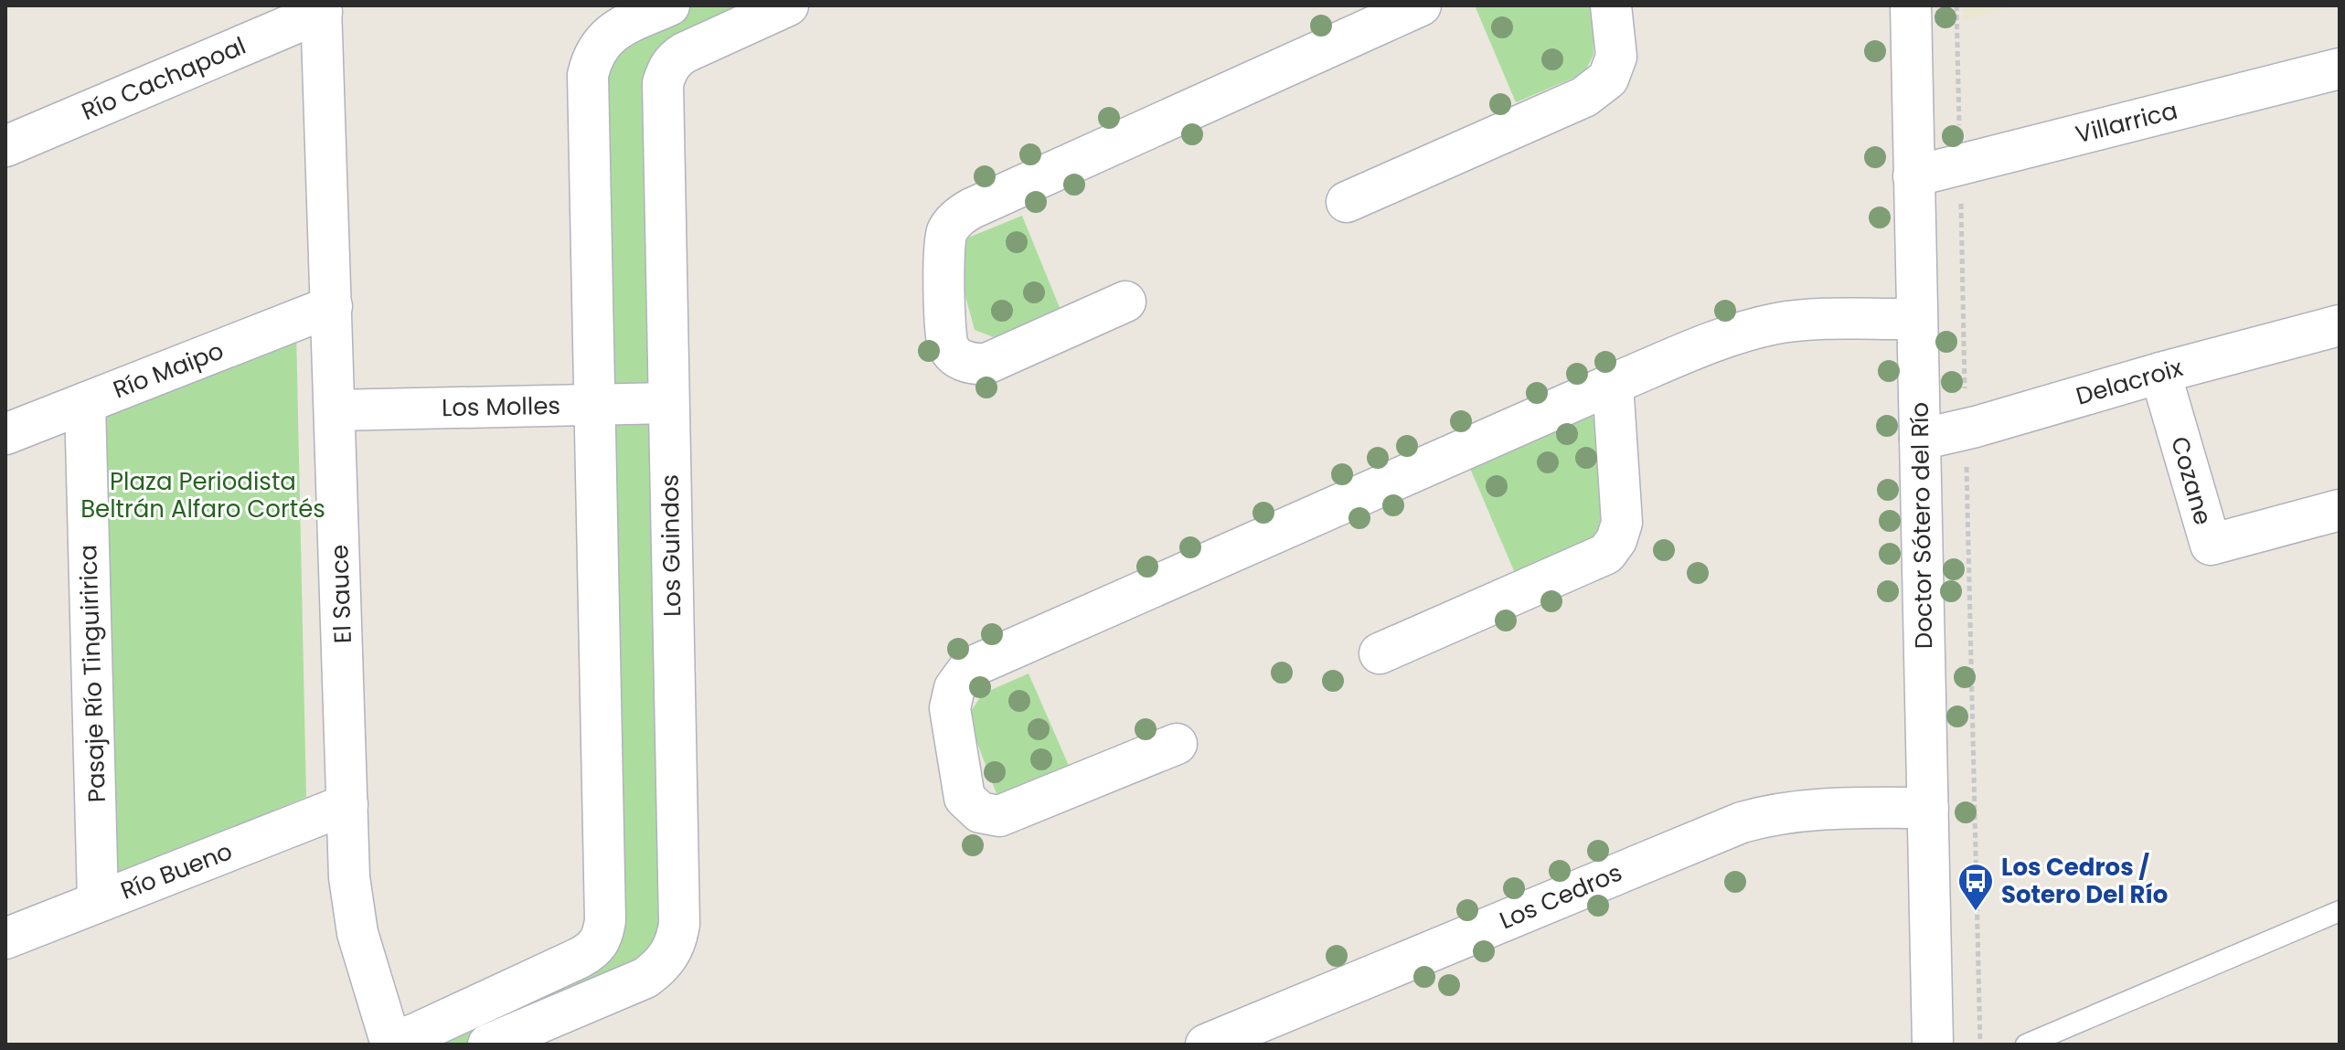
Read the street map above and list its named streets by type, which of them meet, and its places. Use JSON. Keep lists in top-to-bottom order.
{
  "streets": {
    "street": [
      "Río Cachapoal",
      "Villarrica",
      "Río Maipo",
      "Delacroix",
      "Los Molles",
      "Cozane",
      "Doctor Sótero del Río",
      "Los Guindos",
      "El Sauce",
      "Pasaje Río Tinguiririca",
      "Río Bueno",
      "Los Cedros"
    ]
  },
  "crossings": [
    ["Río Cachapoal", "El Sauce"],
    ["Villarrica", "Doctor Sótero del Río"],
    ["Río Maipo", "El Sauce"],
    ["Río Maipo", "Pasaje Río Tinguiririca"],
    ["Delacroix", "Cozane"],
    ["Delacroix", "Doctor Sótero del Río"],
    ["Los Molles", "Los Guindos"],
    ["Los Molles", "El Sauce"],
    ["Doctor Sótero del Río", "Los Cedros"],
    ["El Sauce", "Río Bueno"],
    ["Pasaje Río Tinguiririca", "Río Bueno"]
  ],
  "parks": ["Plaza Periodista Beltrán Alfaro Cortés"],
  "places": {
    "bus stop": ["Los Cedros / Sotero Del Río"]
  }
}
